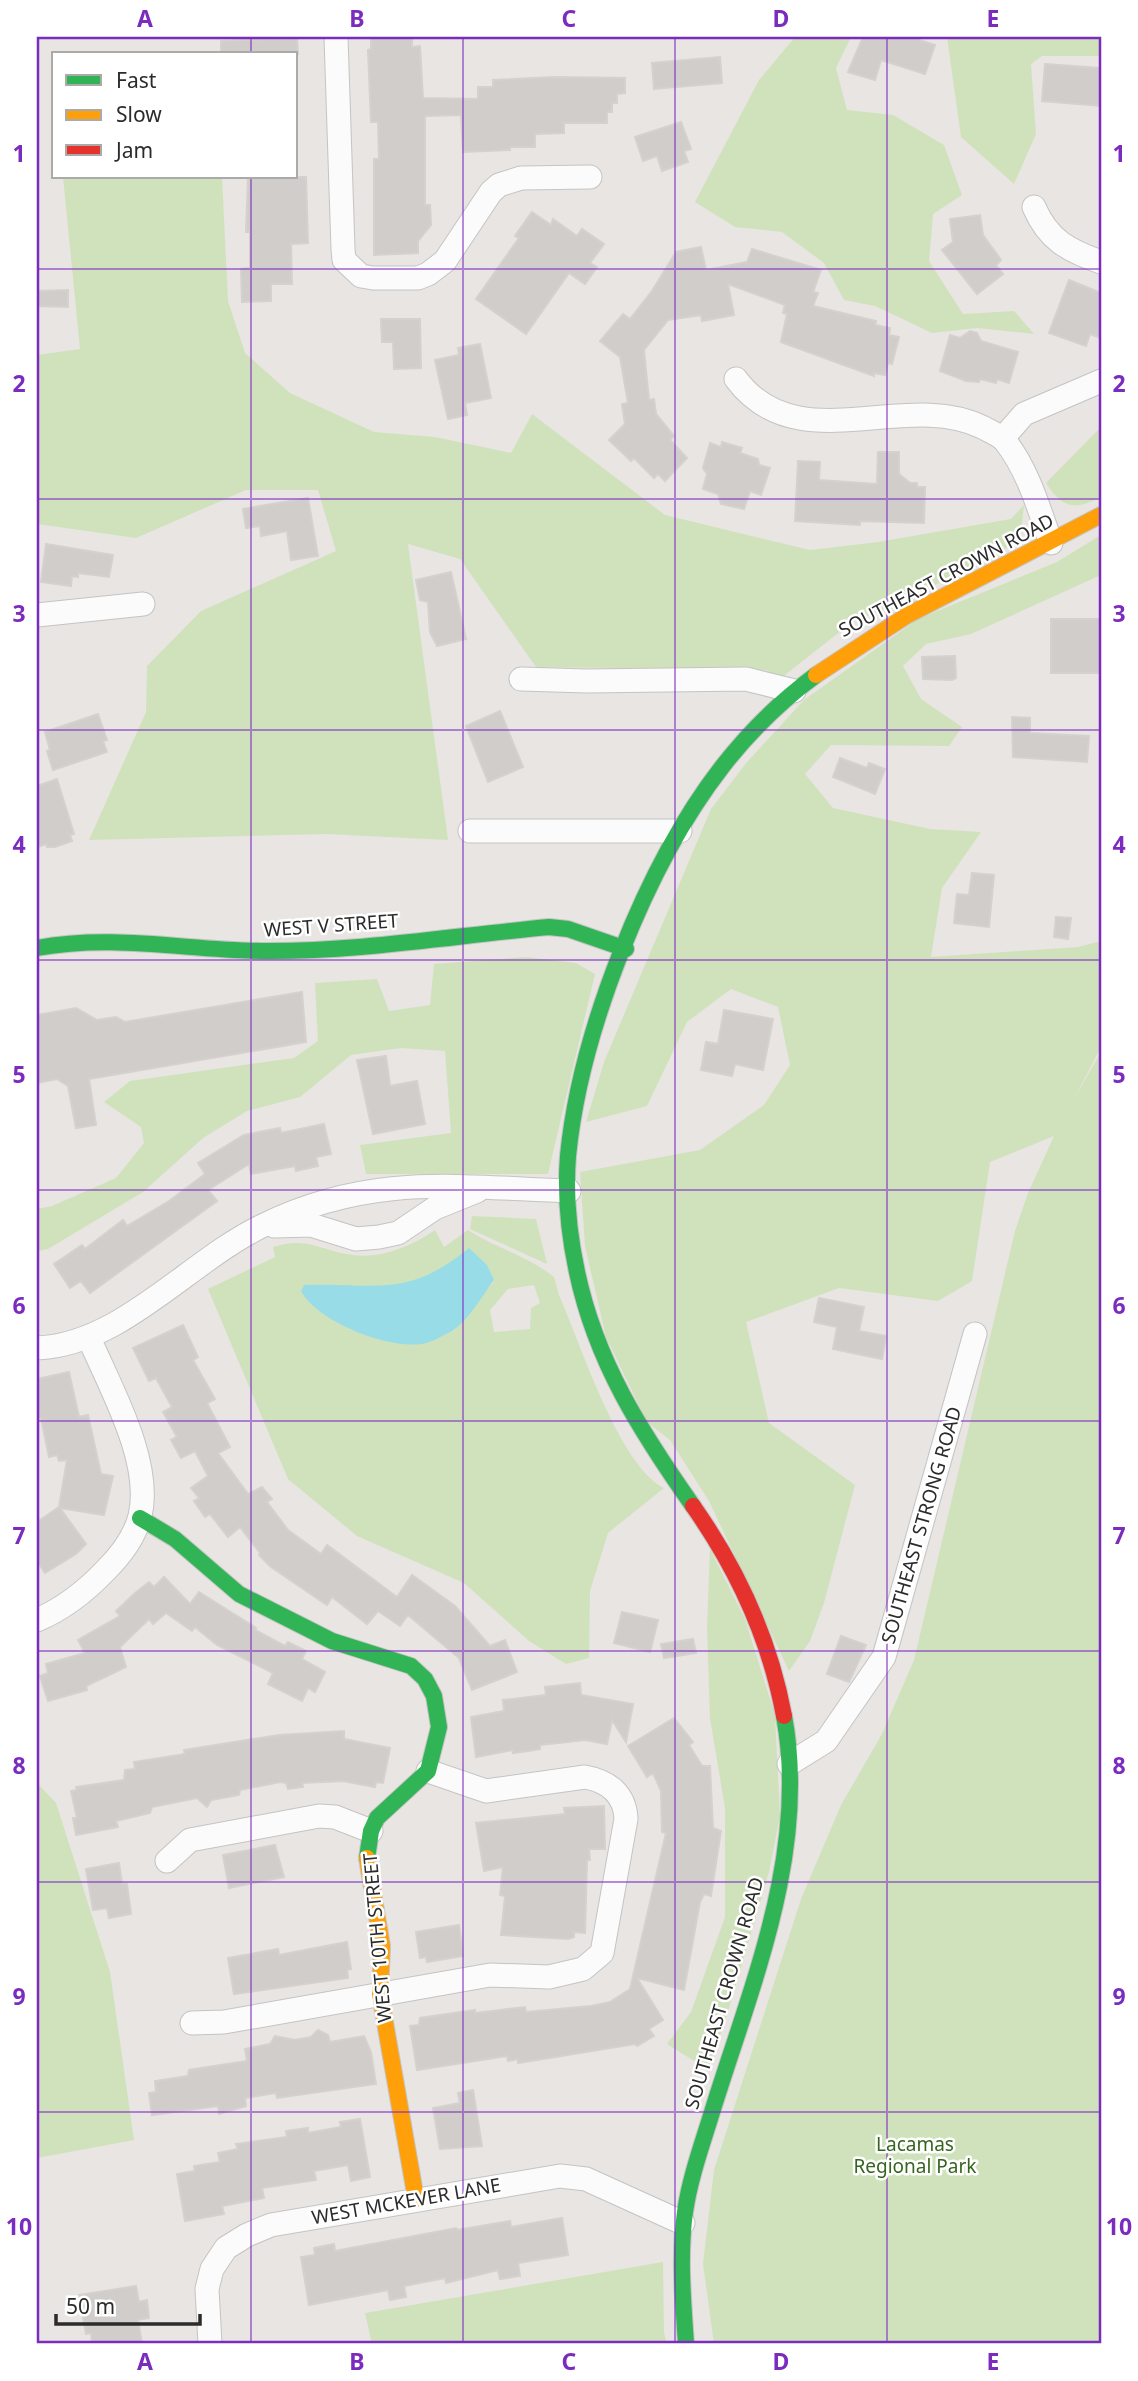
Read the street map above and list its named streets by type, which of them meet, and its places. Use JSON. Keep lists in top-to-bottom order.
{
  "streets": {
    "street": [
      "SOUTHEAST CROWN ROAD",
      "WEST V STREET",
      "SOUTHEAST STRONG ROAD",
      "WEST 10TH STREET",
      "WEST MCKEVER LANE"
    ]
  },
  "crossings": [
    ["SOUTHEAST CROWN ROAD", "WEST V STREET"],
    ["SOUTHEAST CROWN ROAD", "SOUTHEAST STRONG ROAD"],
    ["SOUTHEAST CROWN ROAD", "WEST MCKEVER LANE"],
    ["WEST 10TH STREET", "WEST MCKEVER LANE"]
  ],
  "parks": ["Lacamas Regional Park"],
  "legend": ["Fast", "Slow", "Jam"],
  "scale_bar": "50 m",
  "grid": {
    "columns": [
      "A",
      "B",
      "C",
      "D",
      "E"
    ],
    "rows": [
      "1",
      "2",
      "3",
      "4",
      "5",
      "6",
      "7",
      "8",
      "9",
      "10"
    ]
  }
}
